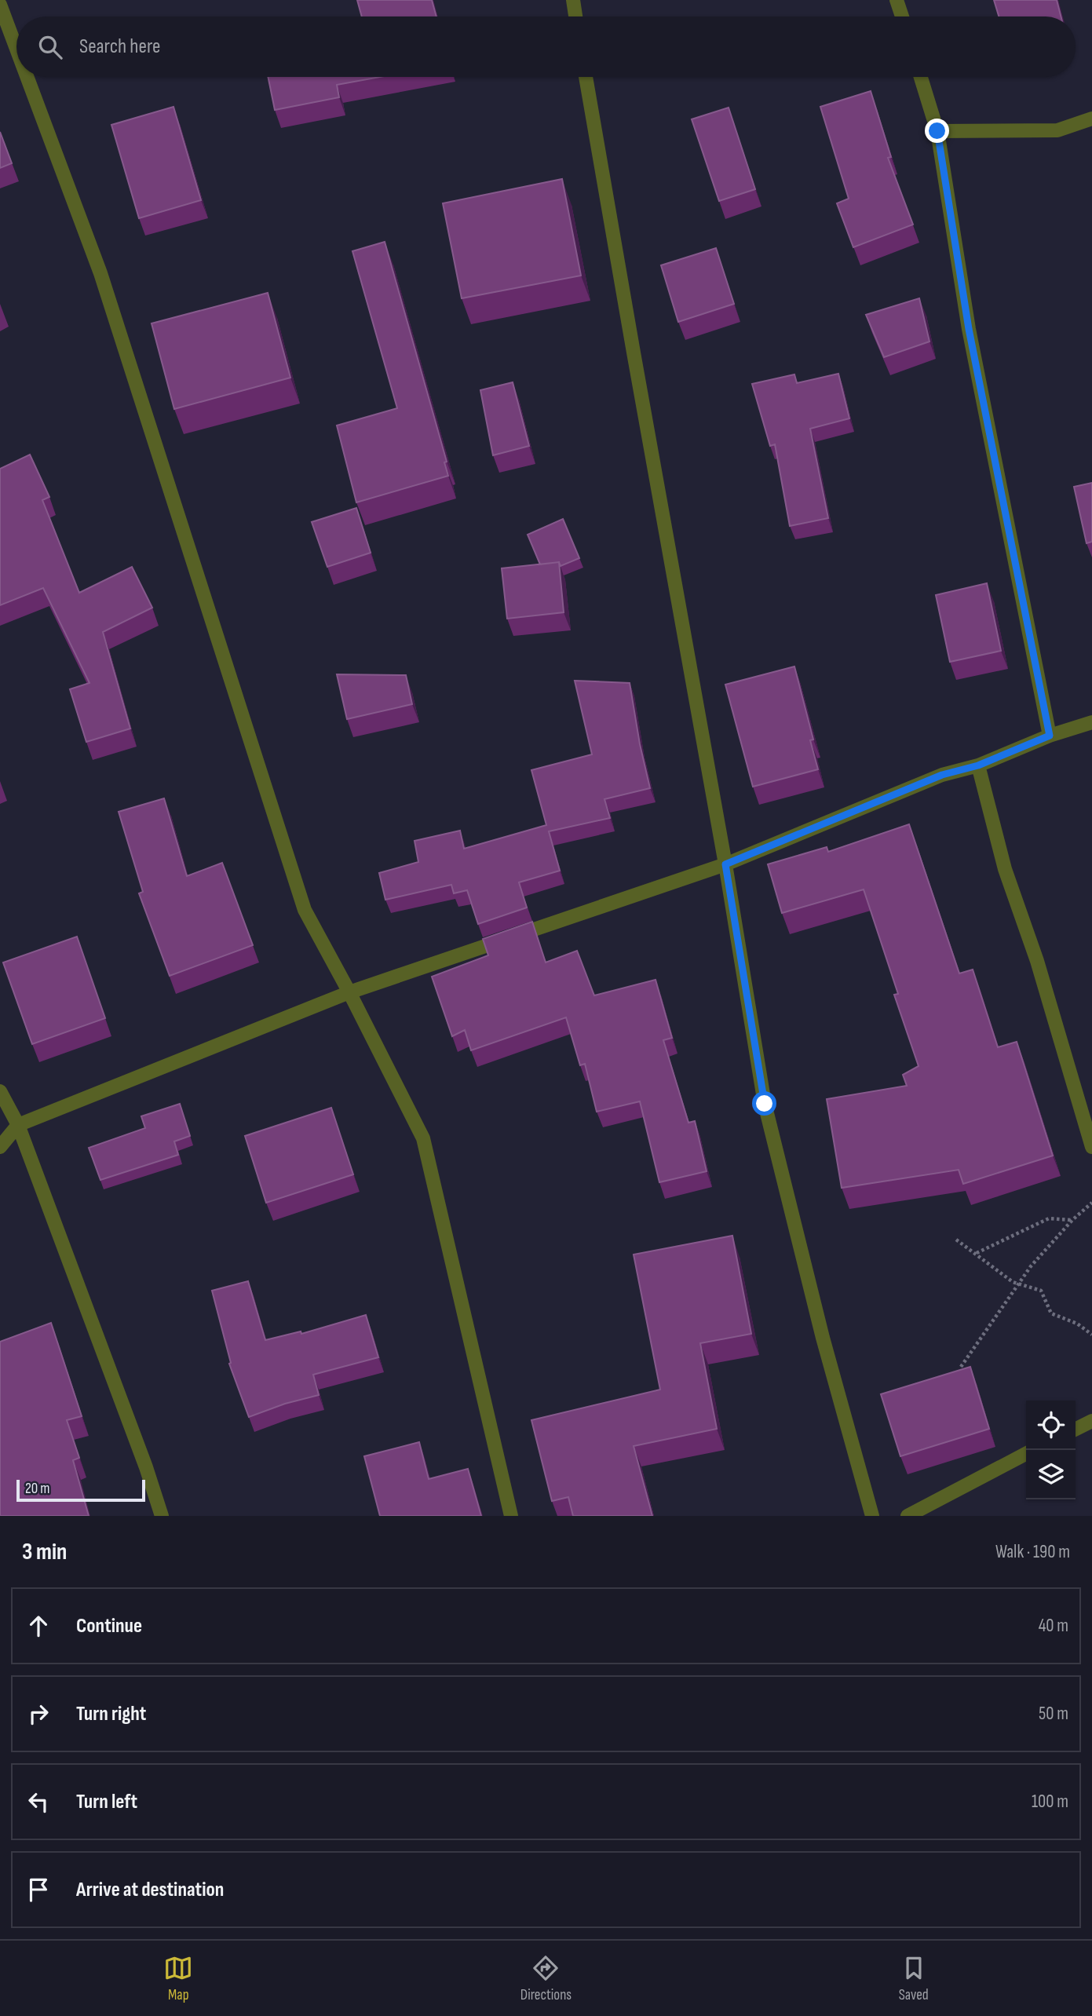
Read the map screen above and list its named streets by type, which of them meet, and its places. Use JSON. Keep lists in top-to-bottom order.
{
  "scale_bar": "20 m",
  "page": {
    "search": "Search here",
    "scale": "20 m",
    "heading": ["3 min", "Walk · 190 m"],
    "list": [
      ["Continue", "40 m"],
      ["Turn right", "50 m"],
      ["Turn left", "100 m"],
      "Arrive at destination"
    ],
    "nav": ["Map", "Directions", "Saved"]
  }
}
